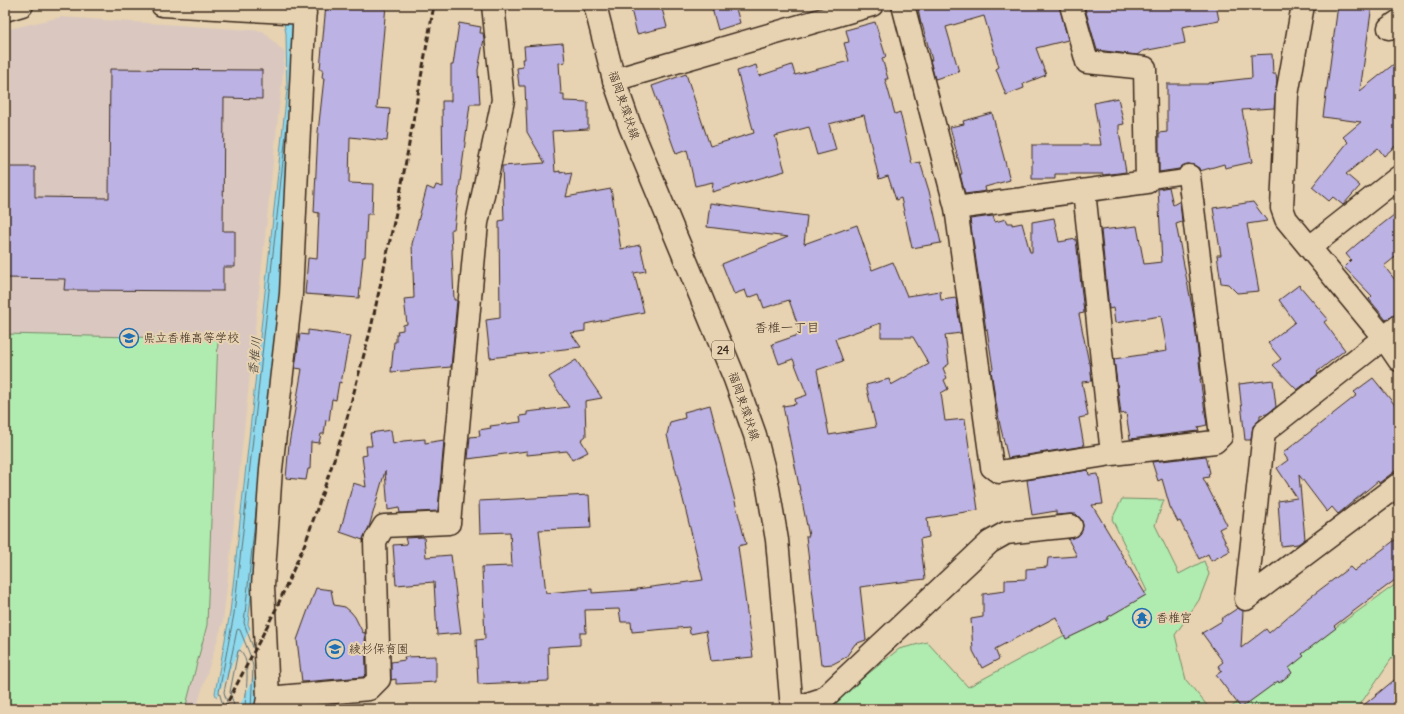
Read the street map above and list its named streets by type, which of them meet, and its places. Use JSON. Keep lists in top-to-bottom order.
{
  "streets": {
    "street": ["福岡東環状線", "24"]
  },
  "districts": ["香椎一丁目"],
  "water": ["香椎川"],
  "places": {
    "school or university": ["県立香椎高等学校", "綾杉保育園"],
    "temple": ["香椎宮"]
  }
}
